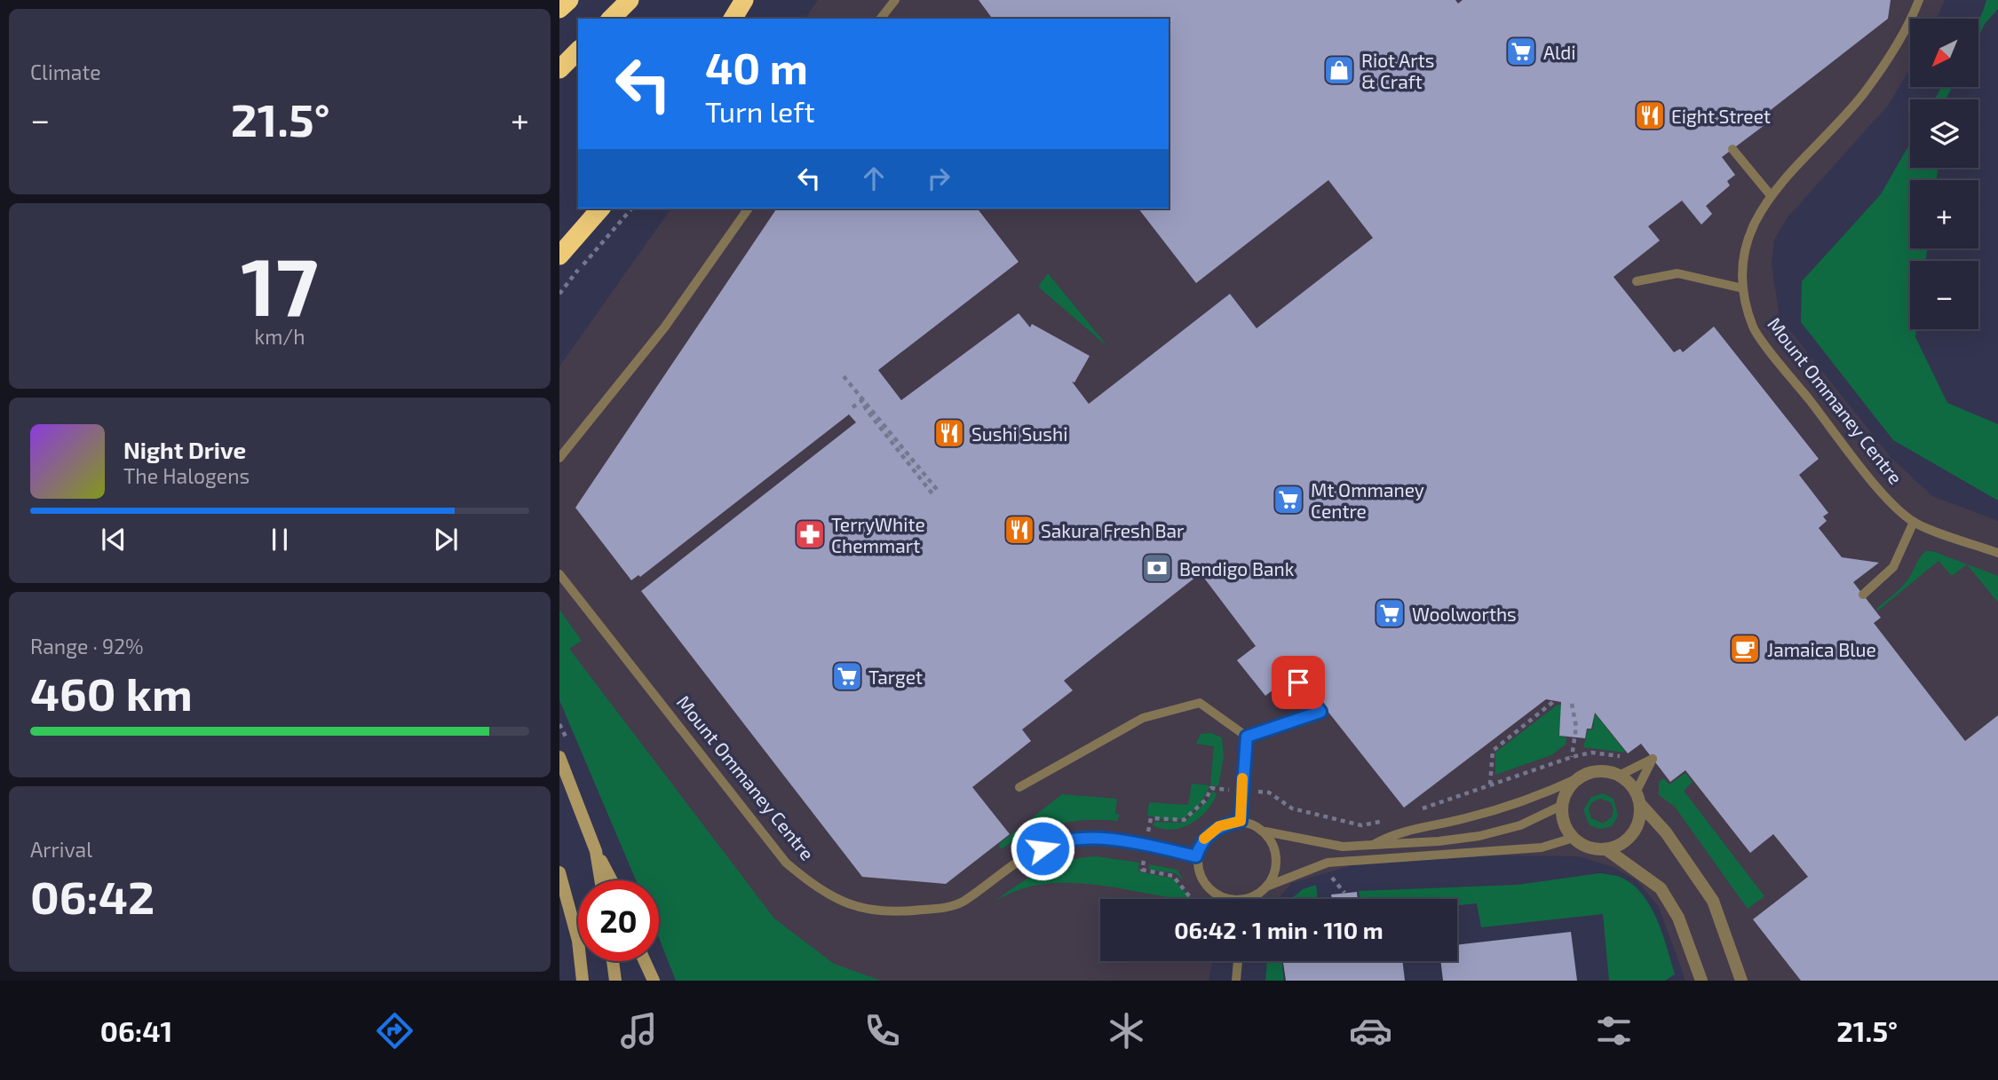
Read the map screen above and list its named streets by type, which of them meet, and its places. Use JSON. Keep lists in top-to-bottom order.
{
  "streets": {
    "lane": ["Mount Ommaney Centre"]
  },
  "places": {
    "supermarket": [
      "Aldi",
      "Mt Ommaney Centre",
      "Woolworths",
      "Target"
    ],
    "shop": ["Riot Arts & Craft"],
    "restaurant": ["Eight Street", "Sushi Sushi", "Sakura Fresh Bar"],
    "pharmacy": ["TerryWhite Chemmart"],
    "bank": ["Bendigo Bank"],
    "cafe": ["Jamaica Blue"]
  },
  "north": "bottom left",
  "page": {
    "tile": [
      "Climate",
      ["17", "km/h"],
      ["Range · 92%", "460 km"],
      ["Arrival", "06:42"]
    ],
    "map_buttons": ["+", "−"],
    "turn": ["40 m", "Turn left"],
    "heat": ["−", "21.5°", "+"],
    "song": ["Night Drive", "The Halogens"],
    "limit": "20",
    "trip": "06:42 · 1 min · 110 m",
    "tabs": ["06:41", "21.5°"]
  }
}
